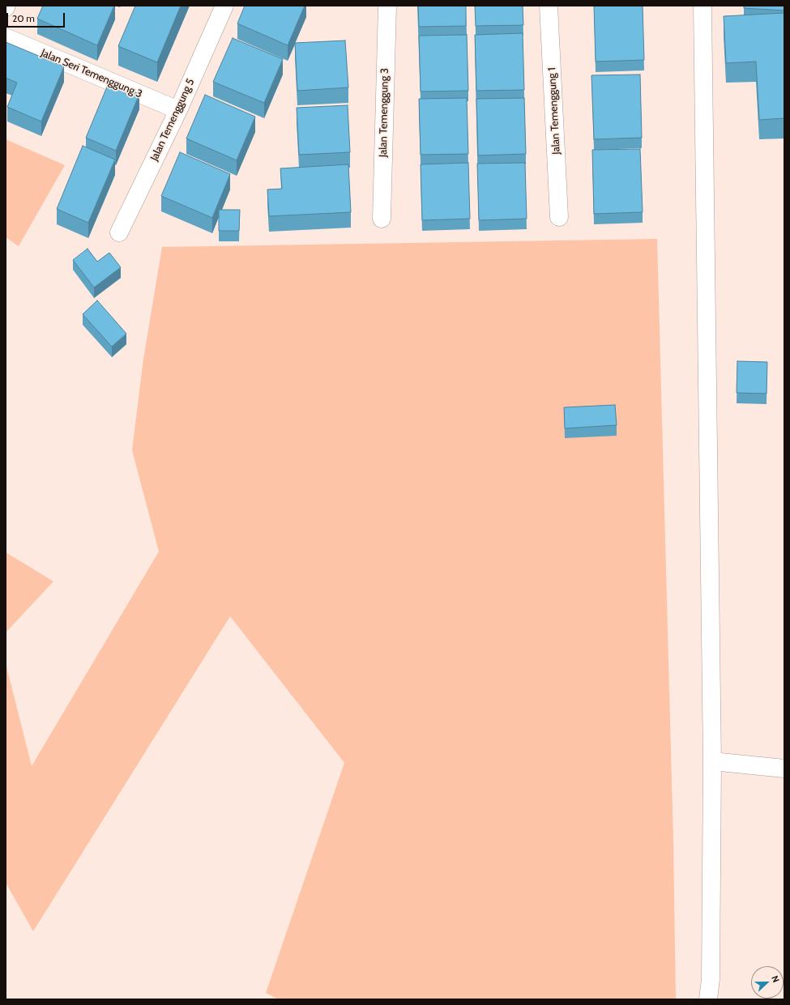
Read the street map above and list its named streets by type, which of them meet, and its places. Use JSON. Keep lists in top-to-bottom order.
{
  "streets": {
    "street": [
      "Jalan Seri Temenggung 3",
      "Jalan Temenggung 1",
      "Jalan Temenggung 3",
      "Jalan Temenggung 5"
    ]
  },
  "crossings": [
    ["Jalan Seri Temenggung 3", "Jalan Temenggung 5"]
  ],
  "scale_bar": "20 m",
  "north": "right"
}
